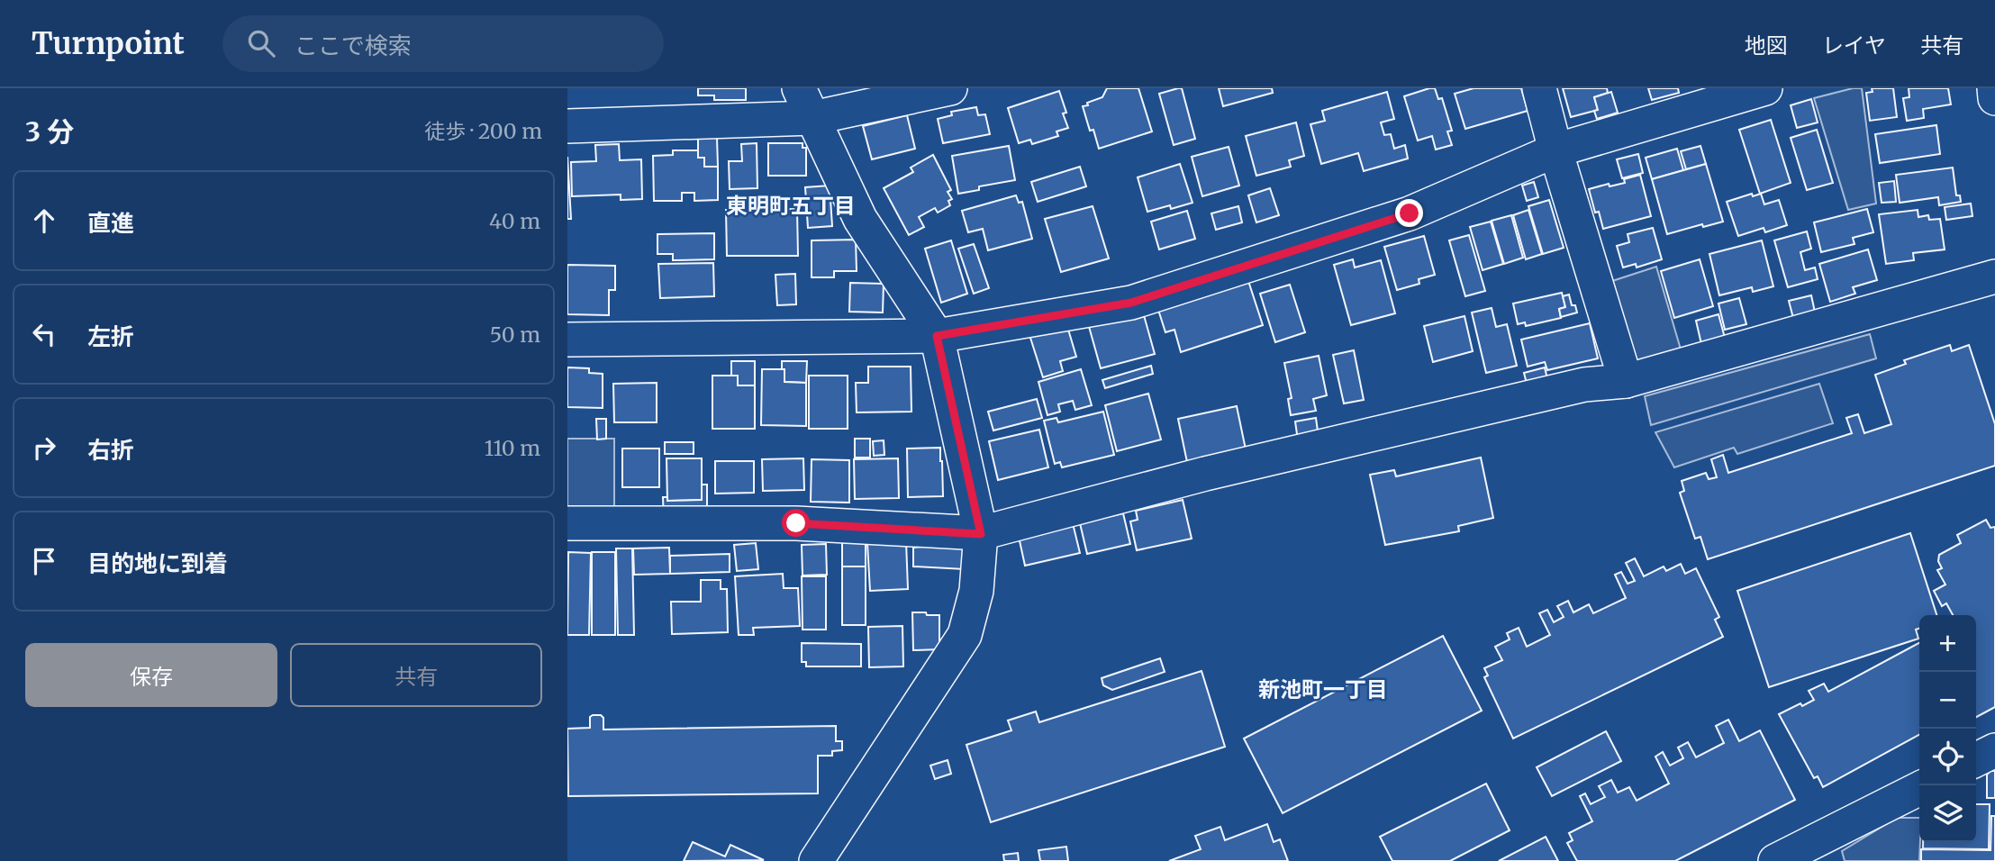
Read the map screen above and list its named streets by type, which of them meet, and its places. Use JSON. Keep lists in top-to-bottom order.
{
  "districts": ["東明町五丁目", "新池町一丁目"],
  "page": {
    "header": "Turnpoint",
    "search": "ここで検索",
    "nav": ["地図", "レイヤ", "共有"],
    "heading": ["3 分", "徒歩 · 200 m"],
    "list": [
      ["直進", "40 m"],
      ["左折", "50 m"],
      ["右折", "110 m"],
      "目的地に到着"
    ],
    "map_buttons": ["+", "−"],
    "buttons": ["保存", "共有"]
  }
}
